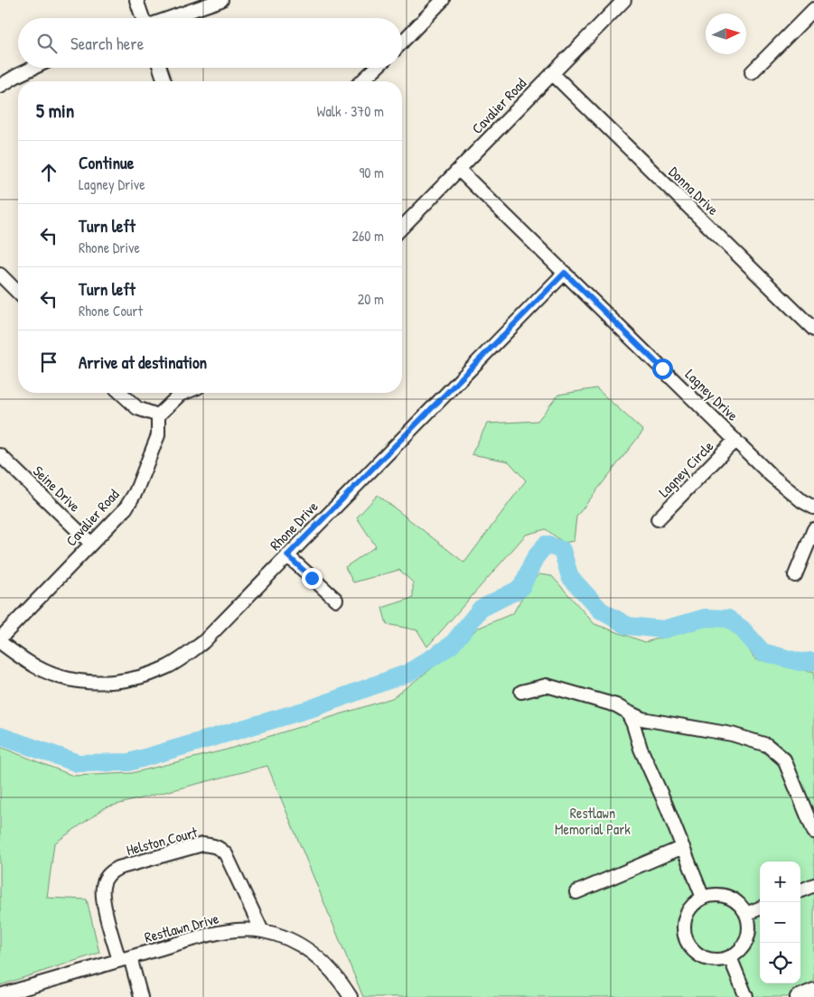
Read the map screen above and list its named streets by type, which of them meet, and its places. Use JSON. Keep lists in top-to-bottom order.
{
  "streets": {
    "street": [
      "Cavalier Road",
      "Donna Drive",
      "Lagney Drive",
      "Lagney Circle",
      "Seine Drive",
      "Rhone Drive",
      "Helston Court",
      "Restlawn Drive"
    ]
  },
  "crossings": [
    ["Cavalier Road", "Donna Drive"],
    ["Cavalier Road", "Lagney Drive"],
    ["Cavalier Road", "Seine Drive"],
    ["Cavalier Road", "Rhone Drive"],
    ["Lagney Drive", "Lagney Circle"],
    ["Lagney Drive", "Rhone Drive"],
    ["Helston Court", "Restlawn Drive"]
  ],
  "parks": ["Restlawn Memorial Park"],
  "north": "right",
  "page": {
    "search": "Search here",
    "heading": ["5 min", "Walk · 370 m"],
    "list": [
      ["Continue", "Lagney Drive", "90 m"],
      ["Turn left", "Rhone Drive", "260 m"],
      ["Turn left", "Rhone Court", "20 m"],
      "Arrive at destination"
    ],
    "map_buttons": ["+", "−"]
  }
}
